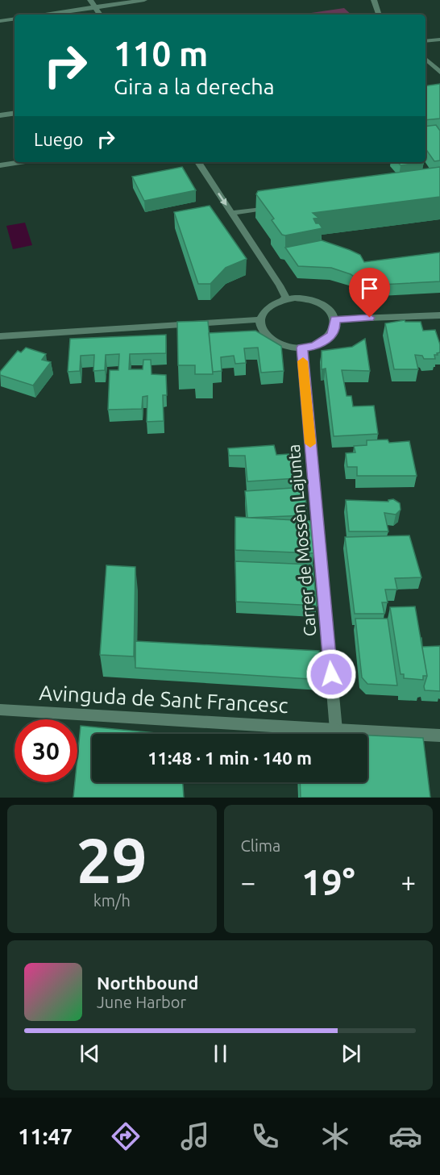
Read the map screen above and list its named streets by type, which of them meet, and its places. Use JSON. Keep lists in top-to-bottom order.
{
  "streets": {
    "street": ["Carrer de Mossèn Lajunta", "Avinguda de Sant Francesc"]
  },
  "crossings": [
    ["Carrer de Mossèn Lajunta", "Avinguda de Sant Francesc"]
  ],
  "page": {
    "turn": ["110 m", "Gira a la derecha"],
    "then": "Luego",
    "limit": "30",
    "trip": "11:48 · 1 min · 140 m",
    "tile": [
      ["29", "km/h"],
      "Clima"
    ],
    "heat": ["−", "19°", "+"],
    "song": ["Northbound", "June Harbor"],
    "tabs": "11:47"
  }
}
